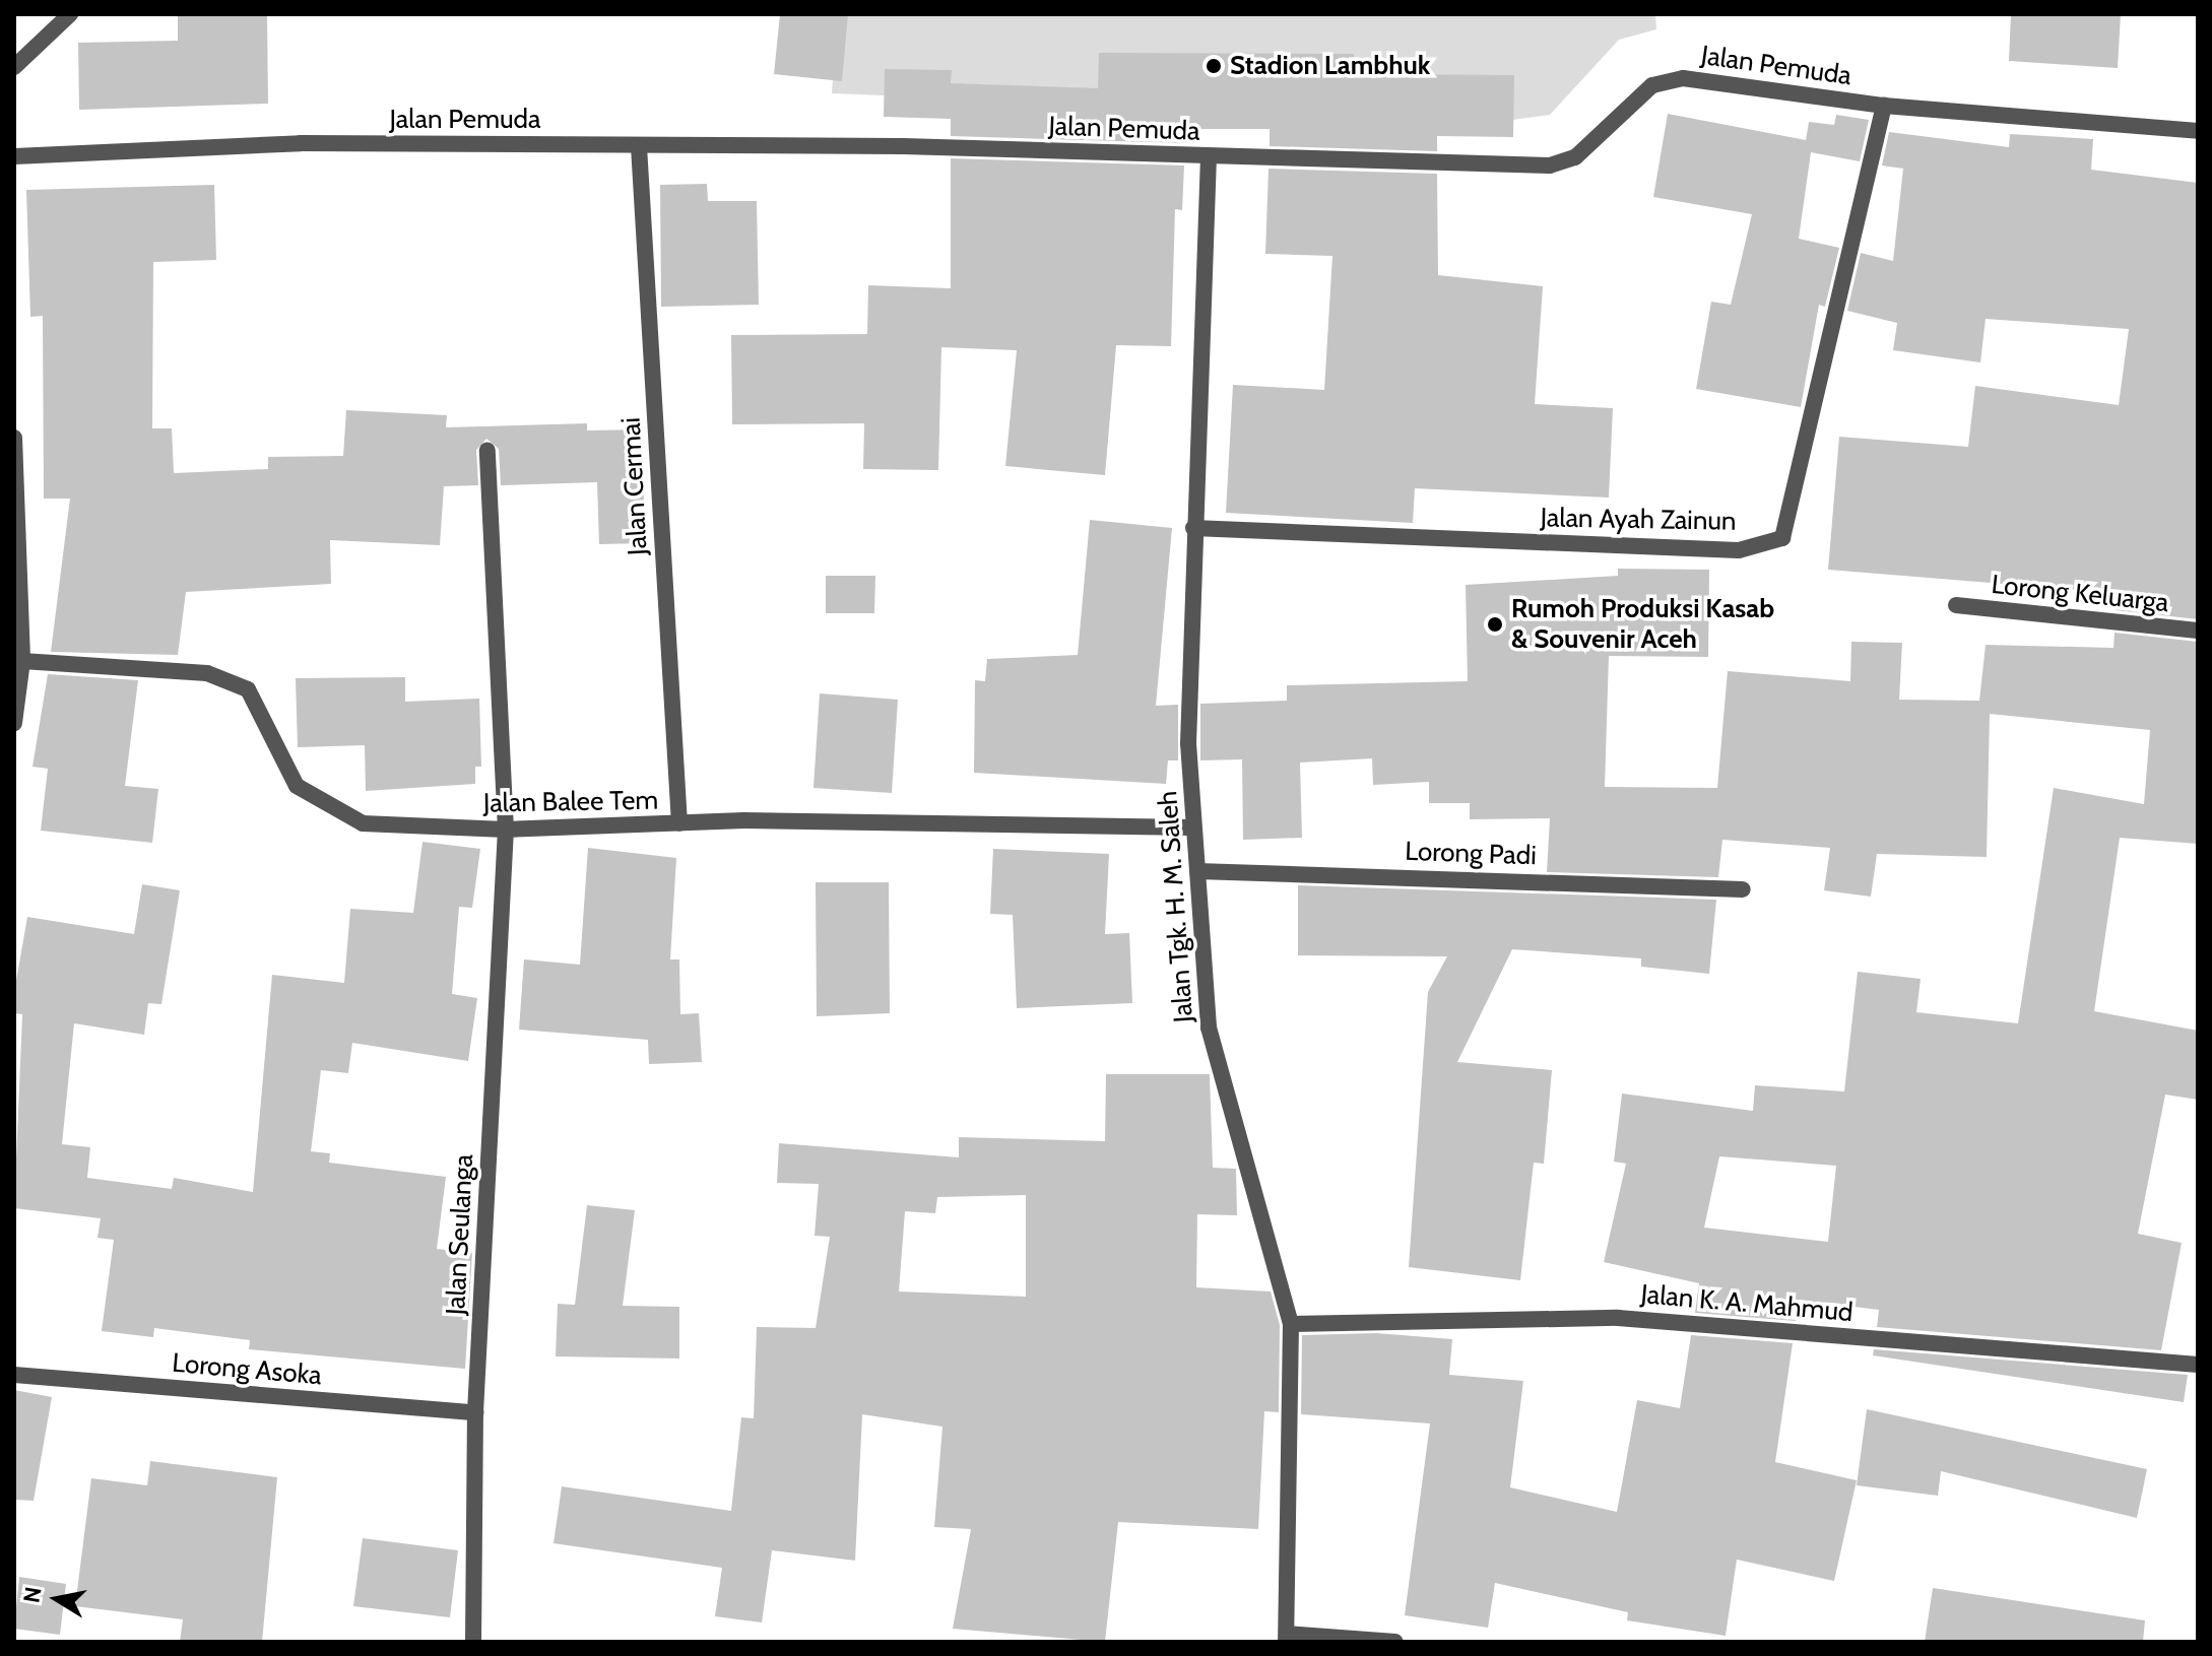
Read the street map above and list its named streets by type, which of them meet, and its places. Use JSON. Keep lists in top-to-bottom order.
{
  "streets": {
    "street": [
      "Jalan Pemuda",
      "Jalan Cermai",
      "Jalan Ayah Zainun",
      "Lorong Keluarga",
      "Jalan Balee Tem",
      "Lorong Padi",
      "Jalan Tgk. H. M. Saleh",
      "Jalan Seulanga",
      "Jalan K. A. Mahmud",
      "Lorong Asoka"
    ]
  },
  "crossings": [
    ["Jalan Pemuda", "Jalan Cermai"],
    ["Jalan Pemuda", "Jalan Ayah Zainun"],
    ["Jalan Pemuda", "Jalan Tgk. H. M. Saleh"],
    ["Jalan Cermai", "Jalan Balee Tem"],
    ["Jalan Ayah Zainun", "Jalan Tgk. H. M. Saleh"],
    ["Jalan Balee Tem", "Jalan Tgk. H. M. Saleh"],
    ["Jalan Balee Tem", "Jalan Seulanga"],
    ["Lorong Padi", "Jalan Tgk. H. M. Saleh"],
    ["Jalan Tgk. H. M. Saleh", "Jalan K. A. Mahmud"],
    ["Jalan Seulanga", "Lorong Asoka"]
  ],
  "places": ["Stadion Lambhuk", "Rumoh Produksi Kasab & Souvenir Aceh"],
  "north": "left"
}
